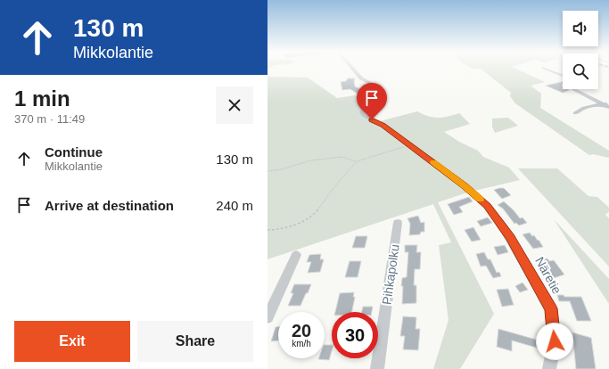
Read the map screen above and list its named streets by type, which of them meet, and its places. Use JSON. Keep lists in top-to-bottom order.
{
  "streets": {
    "street": ["Pihkapolku", "Näretie"]
  },
  "page": {
    "turn": ["130 m", "Mikkolantie"],
    "heading": ["1 min", "370 m · 11:49"],
    "list": [
      {
        "name": "Continue",
        "note": "Mikkolantie",
        "value": "130 m"
      },
      {
        "name": "Arrive at destination",
        "value": "240 m"
      }
    ],
    "speed": "20 km/h",
    "limit": "30",
    "buttons": ["Exit", "Share"]
  }
}
